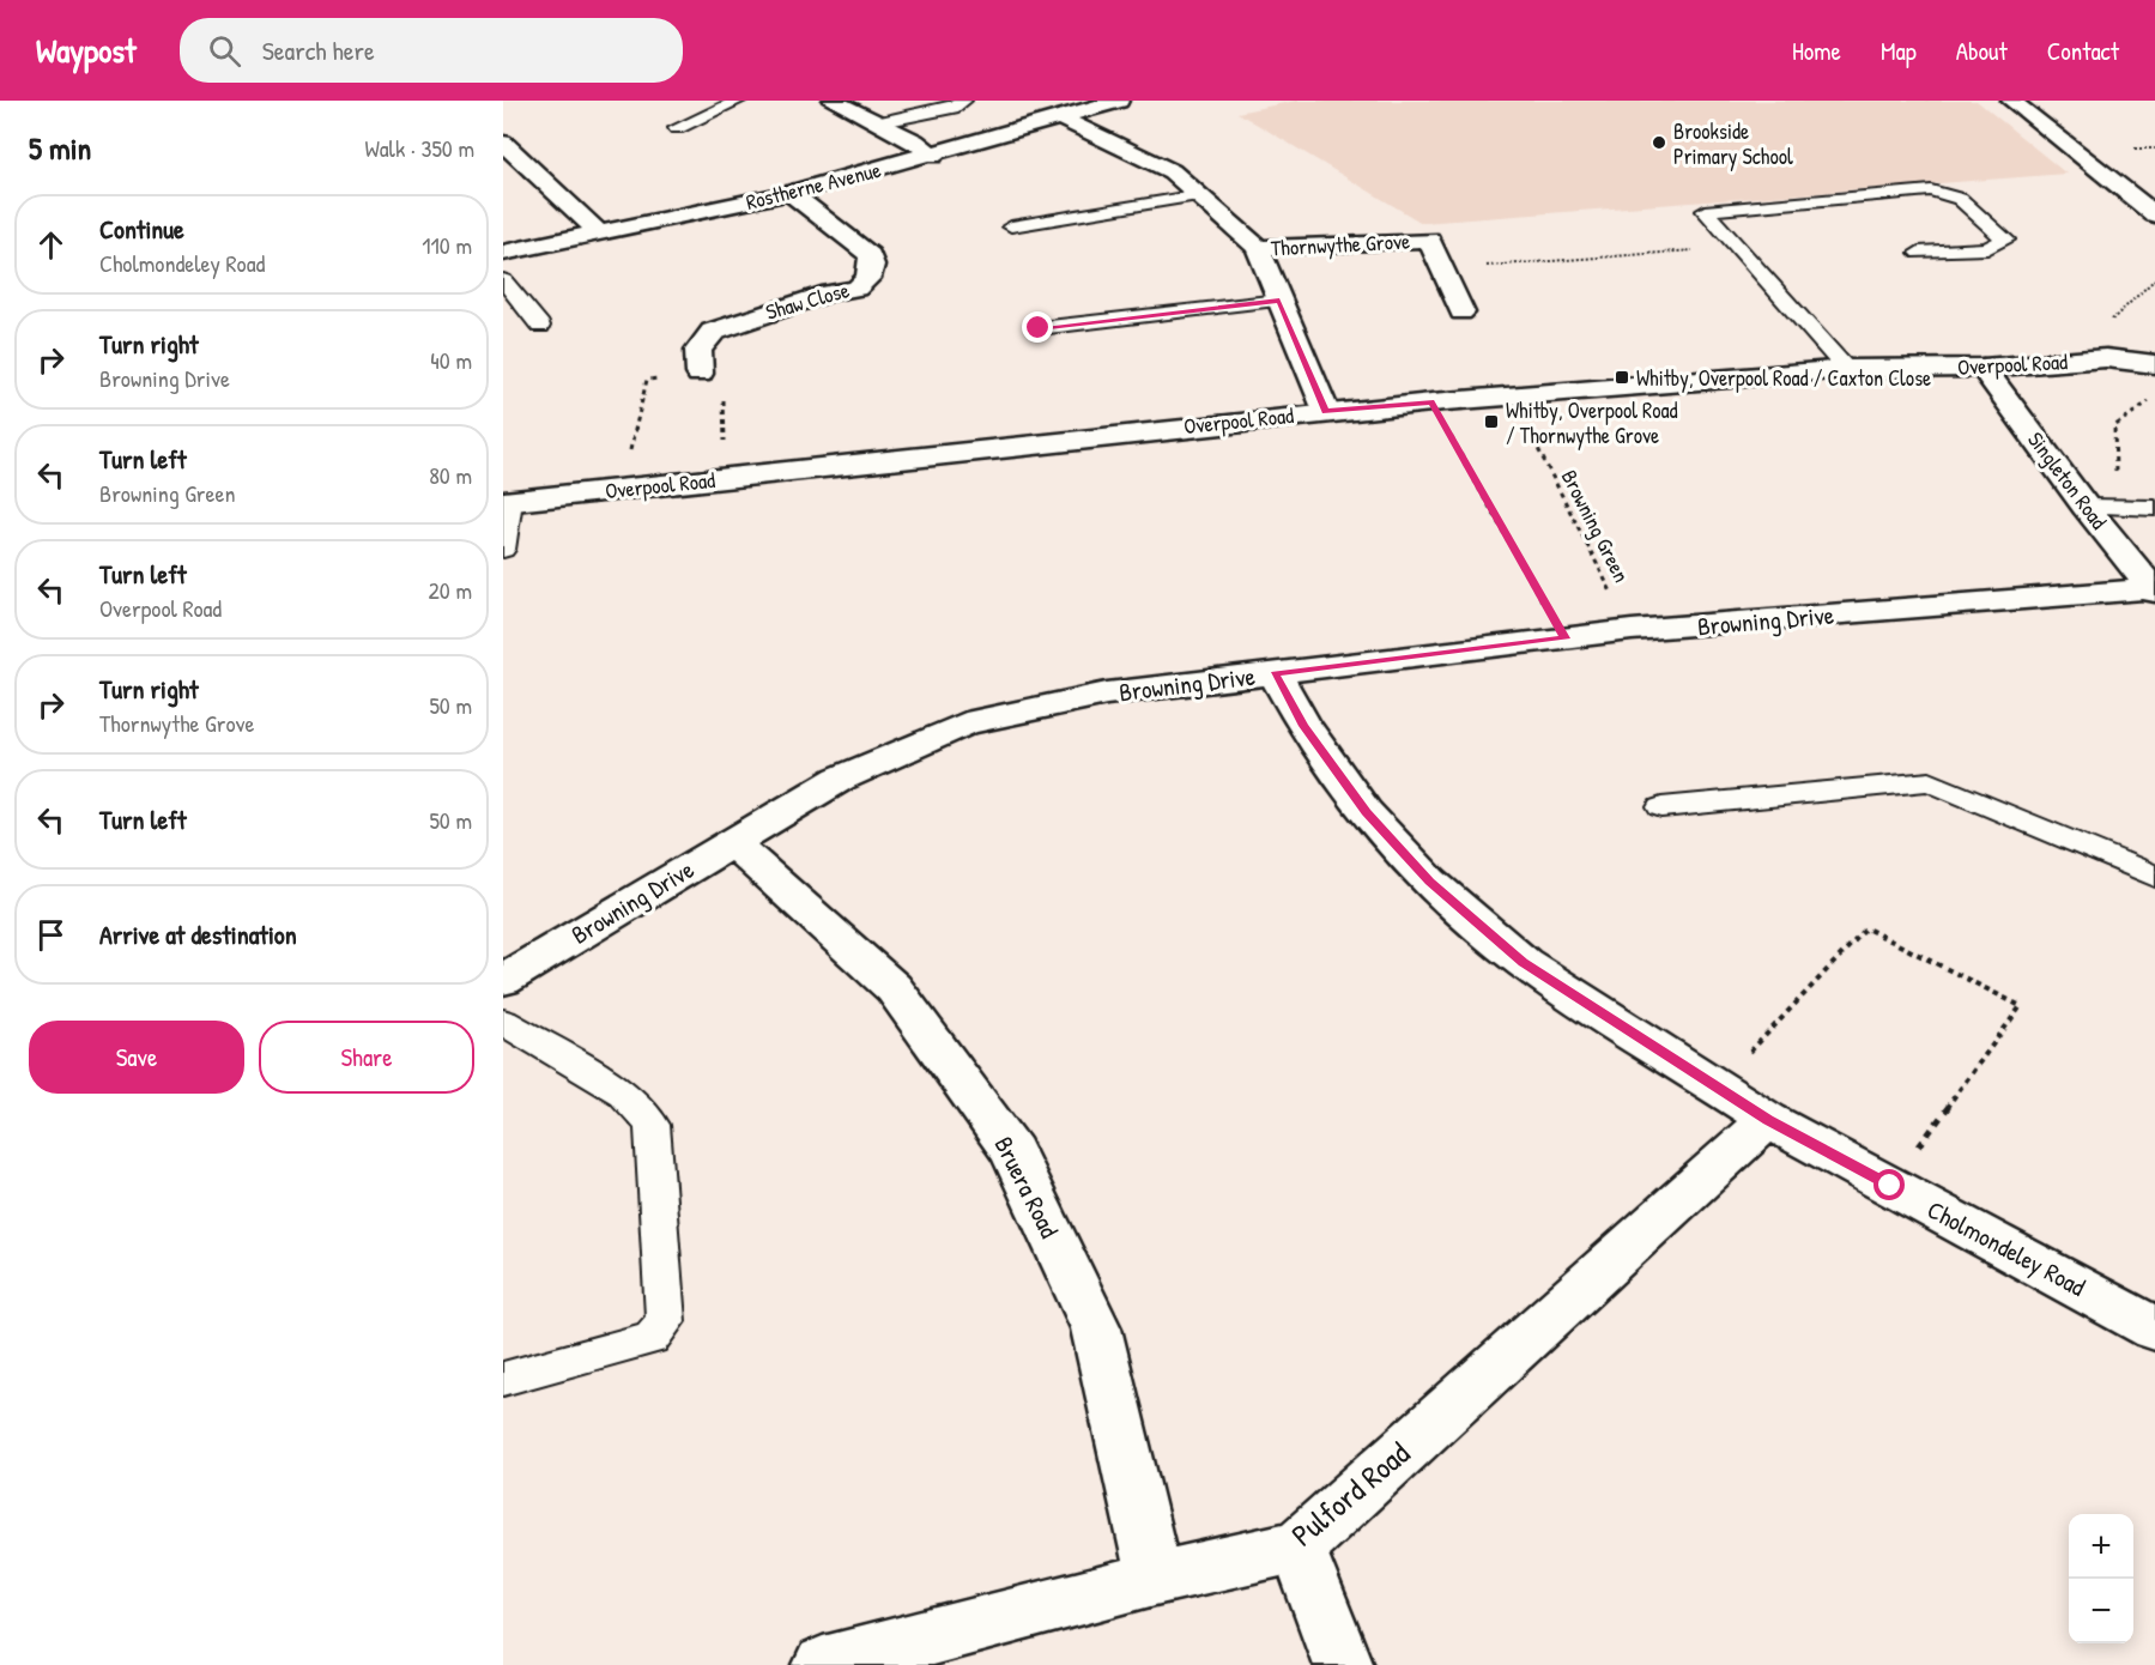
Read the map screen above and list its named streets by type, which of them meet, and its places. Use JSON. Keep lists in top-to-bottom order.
{
  "streets": {
    "street": [
      "Rostherne Avenue",
      "Thornwythe Grove",
      "Shaw Close",
      "Overpool Road",
      "Singleton Road",
      "Browning Drive",
      "Bruera Road",
      "Cholmondeley Road",
      "Pulford Road"
    ],
    "path": ["Browning Green"]
  },
  "crossings": [
    ["Rostherne Avenue", "Thornwythe Grove"],
    ["Rostherne Avenue", "Shaw Close"],
    ["Thornwythe Grove", "Overpool Road"],
    ["Overpool Road", "Singleton Road"],
    ["Overpool Road", "Browning Green"],
    ["Singleton Road", "Browning Drive"],
    ["Browning Green", "Browning Drive"],
    ["Browning Drive", "Bruera Road"],
    ["Browning Drive", "Cholmondeley Road"],
    ["Bruera Road", "Pulford Road"],
    ["Cholmondeley Road", "Pulford Road"]
  ],
  "places": {
    "other": ["Brookside Primary School"],
    "transit": ["Whitby, Overpool Road / Caxton Close", "Whitby, Overpool Road / Thornwythe Grove"]
  },
  "page": {
    "header": "Waypost",
    "search": "Search here",
    "nav": [
      "Home",
      "Map",
      "About",
      "Contact"
    ],
    "heading": ["5 min", "Walk · 350 m"],
    "list": [
      ["Continue", "Cholmondeley Road", "110 m"],
      ["Turn right", "Browning Drive", "40 m"],
      ["Turn left", "Browning Green", "80 m"],
      ["Turn left", "Overpool Road", "20 m"],
      ["Turn right", "Thornwythe Grove", "50 m"],
      ["Turn left", "50 m"],
      "Arrive at destination"
    ],
    "buttons": ["Save", "Share"],
    "map_buttons": ["+", "−"]
  }
}
